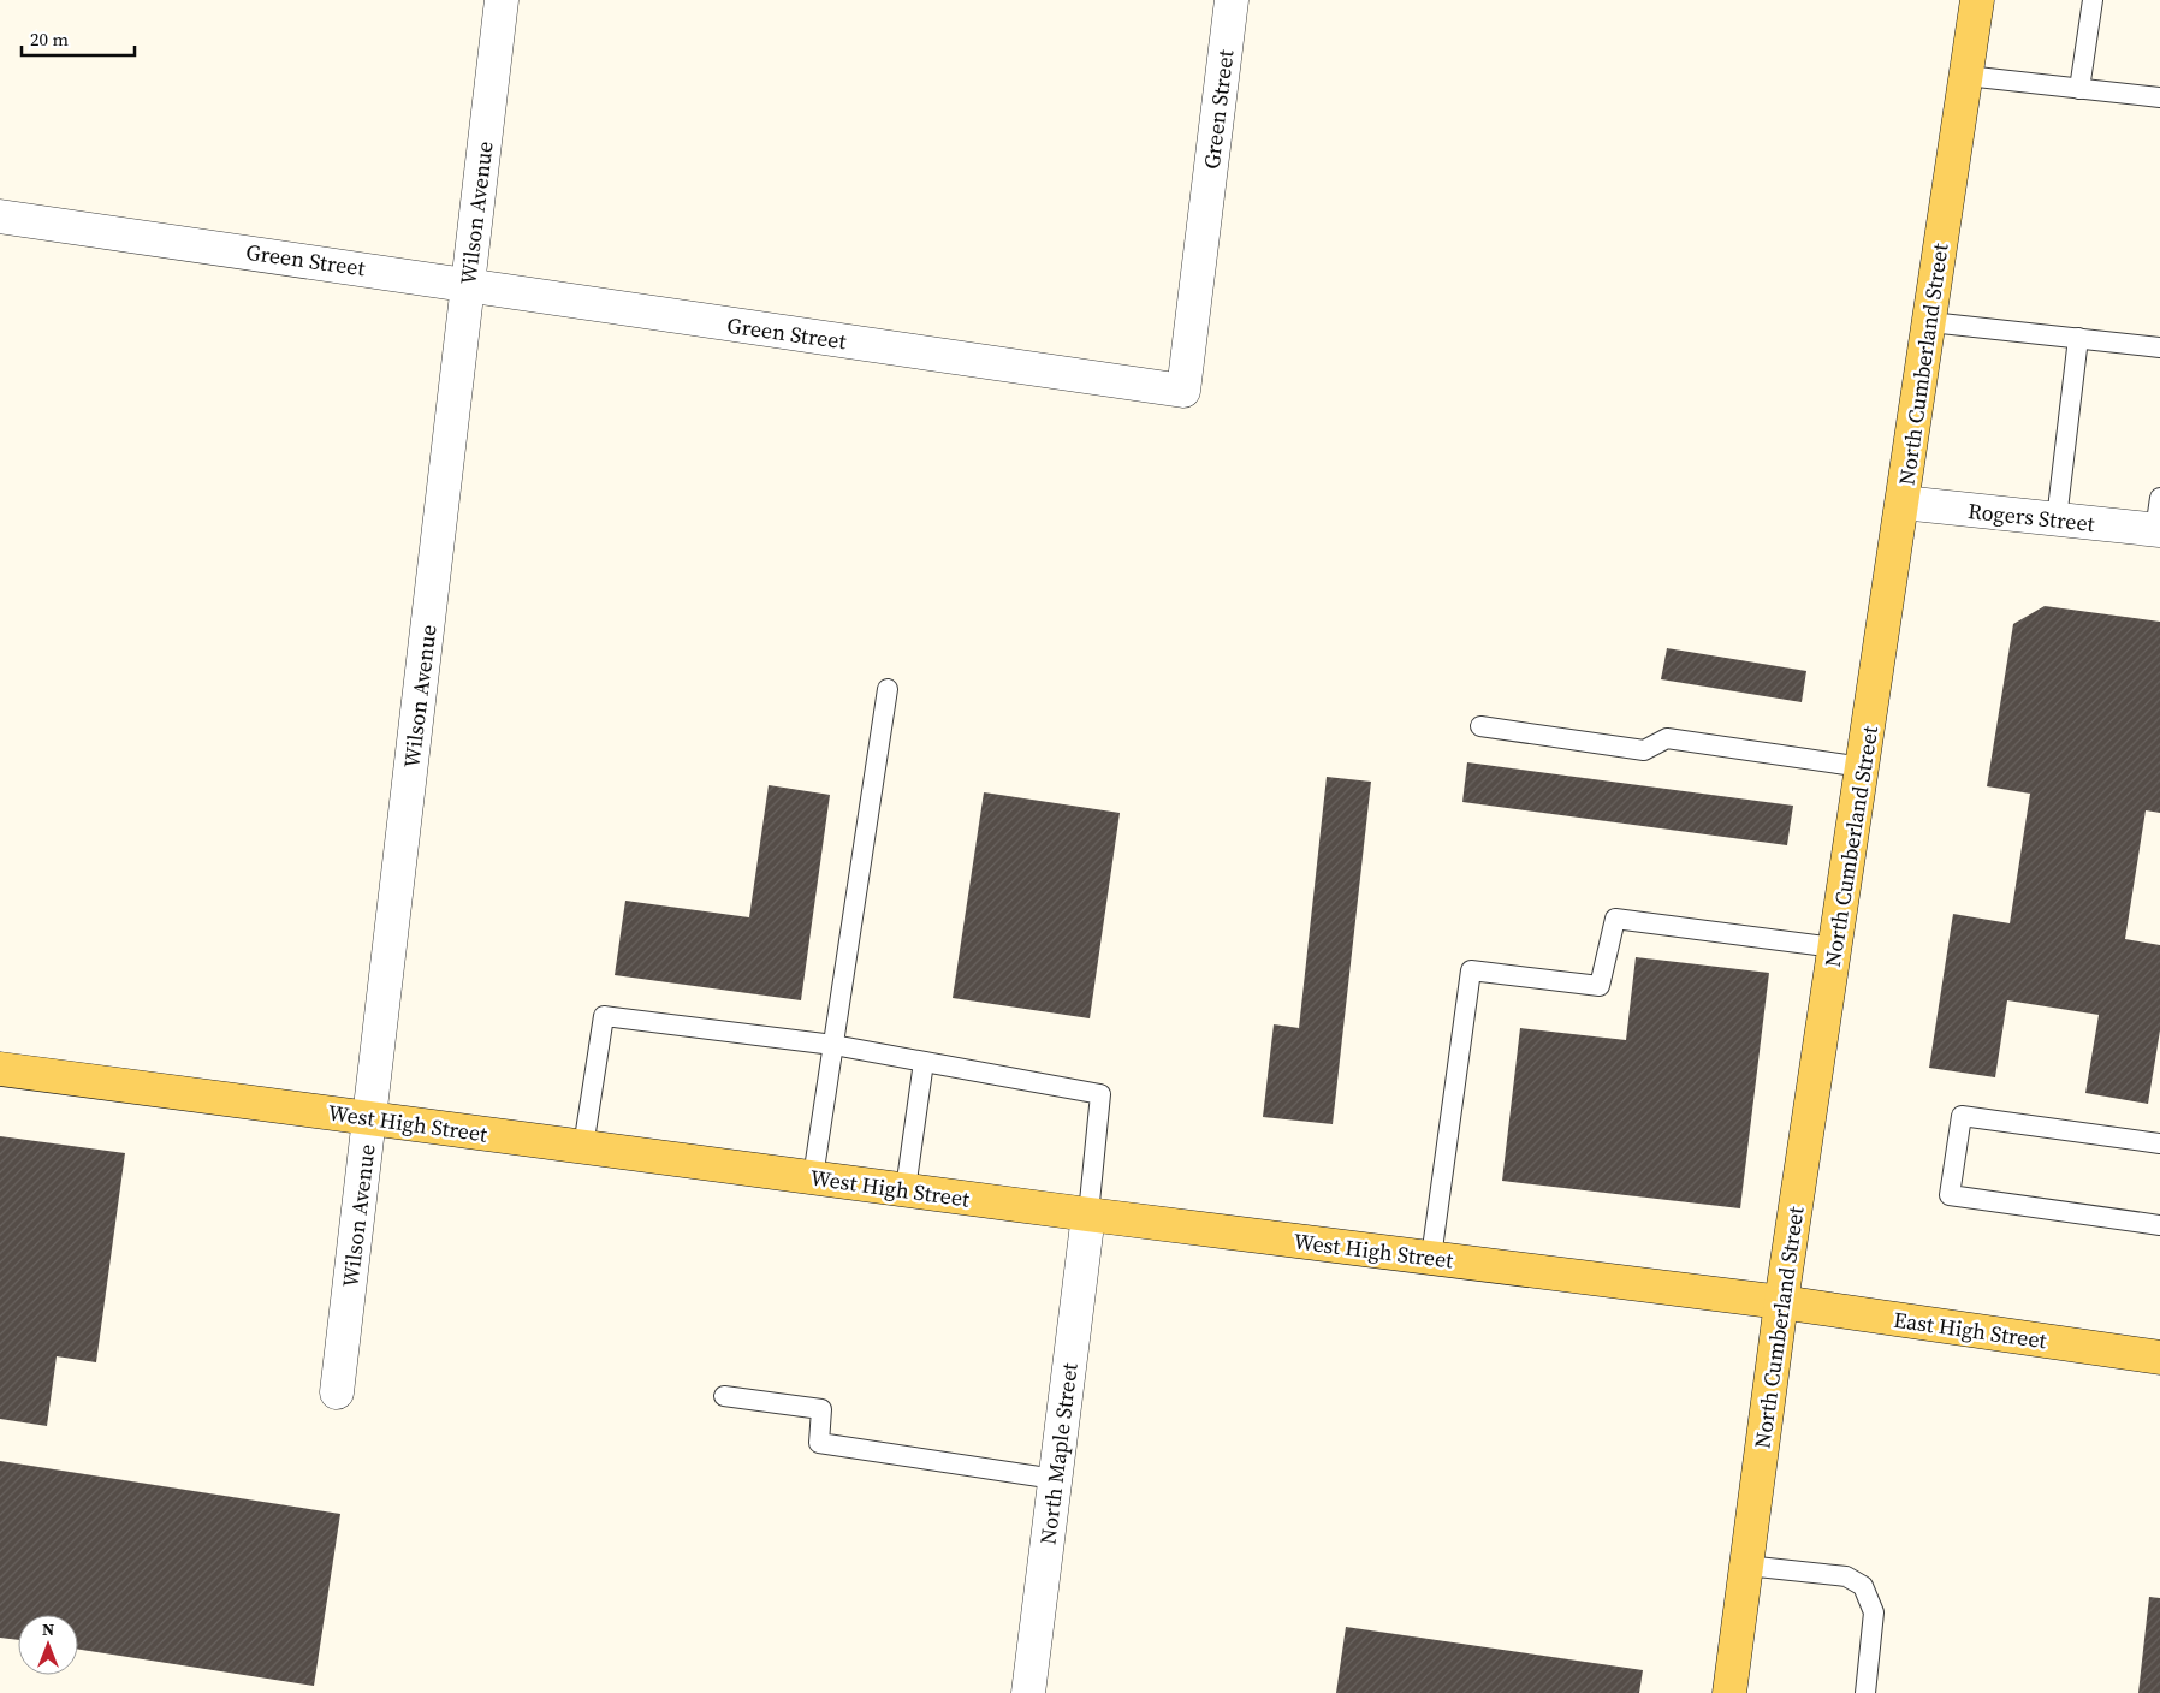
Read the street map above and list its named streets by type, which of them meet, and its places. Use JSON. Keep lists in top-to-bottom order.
{
  "streets": {
    "main road": ["North Cumberland Street", "West High Street", "East High Street"],
    "street": [
      "Green Street",
      "Wilson Avenue",
      "Rogers Street",
      "North Maple Street"
    ]
  },
  "crossings": [
    ["Green Street", "Wilson Avenue"],
    ["Wilson Avenue", "West High Street"],
    ["North Cumberland Street", "Rogers Street"],
    ["North Cumberland Street", "West High Street"],
    ["North Cumberland Street", "East High Street"],
    ["West High Street", "East High Street"],
    ["West High Street", "North Maple Street"]
  ],
  "scale_bar": "20 m",
  "north": "top"
}
